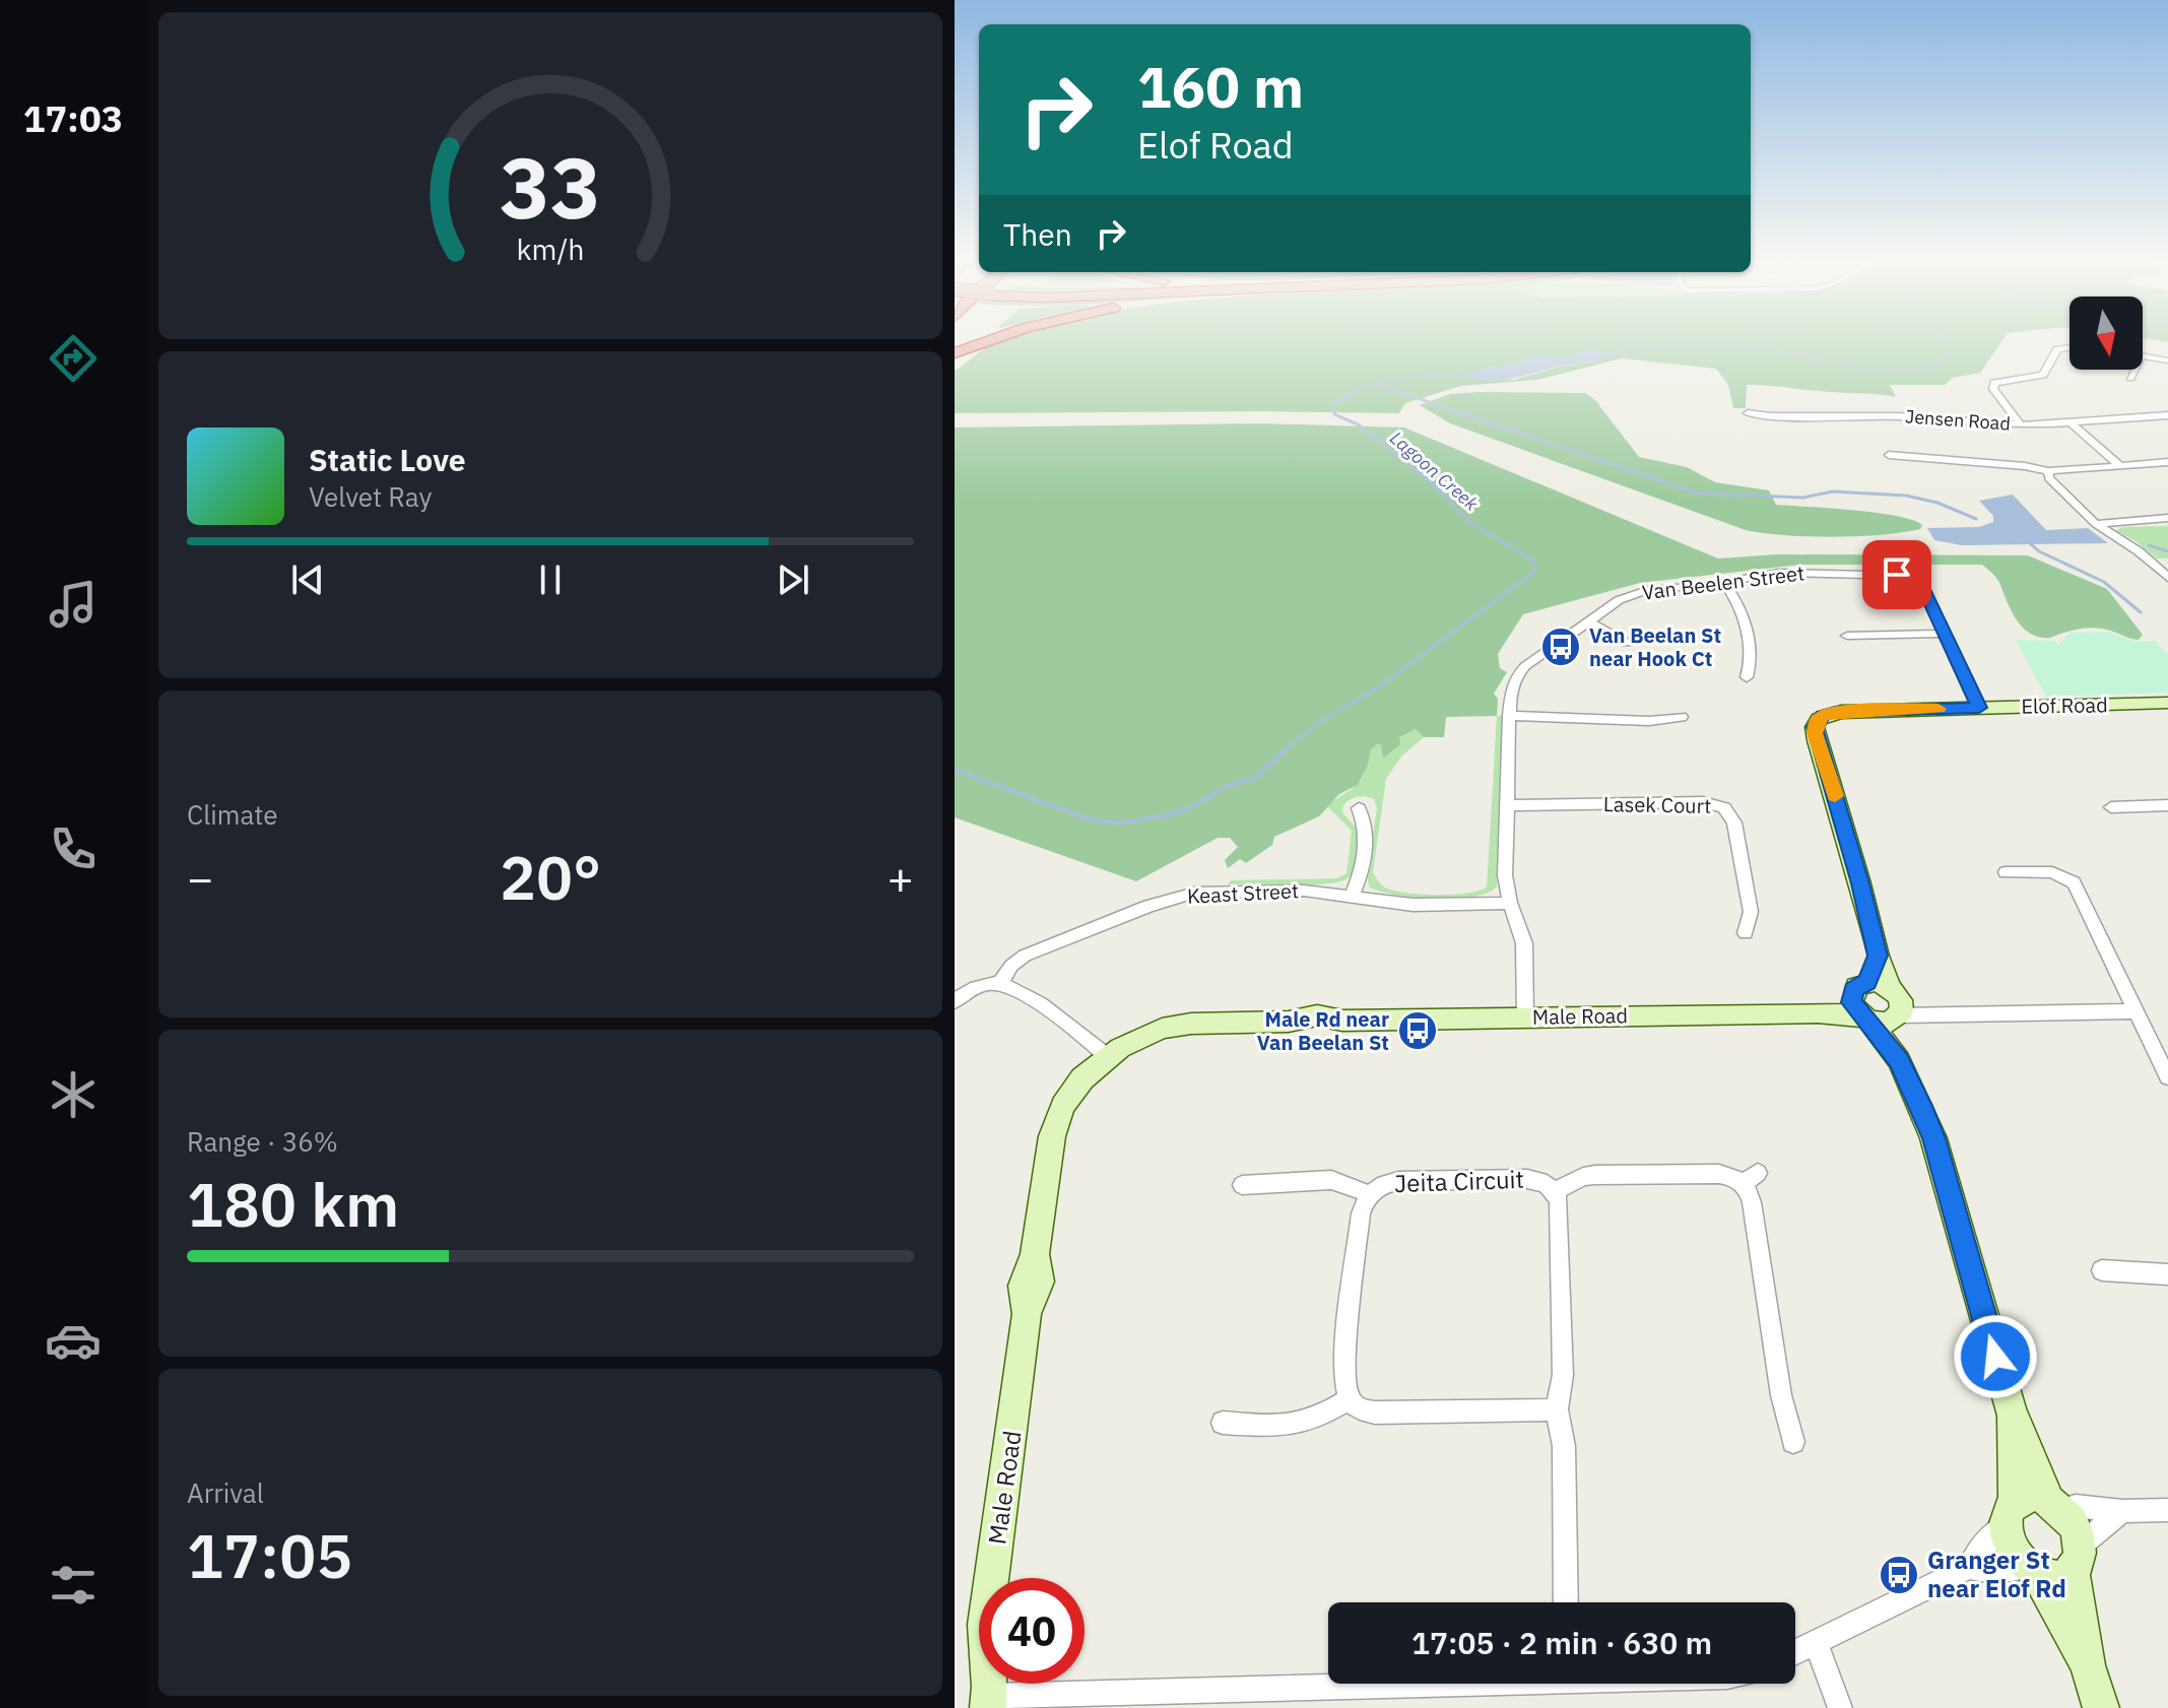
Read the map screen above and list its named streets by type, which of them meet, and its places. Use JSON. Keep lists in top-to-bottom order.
{
  "streets": {
    "street": [
      "Jensen Road",
      "Van Beelen Street",
      "Elof Road",
      "Lasek Court",
      "Keast Street",
      "Male Road",
      "Jeita Circuit"
    ]
  },
  "crossings": [
    ["Van Beelen Street", "Elof Road"],
    ["Van Beelen Street", "Lasek Court"],
    ["Van Beelen Street", "Keast Street"],
    ["Van Beelen Street", "Male Road"],
    ["Elof Road", "Male Road"]
  ],
  "water": ["Lagoon Creek"],
  "places": {
    "bus stop": ["Van Beelan St near Hook Ct", "Male Rd near Van Beelan St", "Granger St near Elof Rd"]
  },
  "north": "bottom",
  "page": {
    "tabs": "17:03",
    "turn": ["160 m", "Elof Road"],
    "then": "Then",
    "song": ["Static Love", "Velvet Ray"],
    "tile": [
      "Climate",
      ["Range · 36%", "180 km"],
      ["Arrival", "17:05"]
    ],
    "heat": ["−", "20°", "+"],
    "limit": "40",
    "trip": "17:05 · 2 min · 630 m",
    "gauge": ["33", "km/h"]
  }
}
